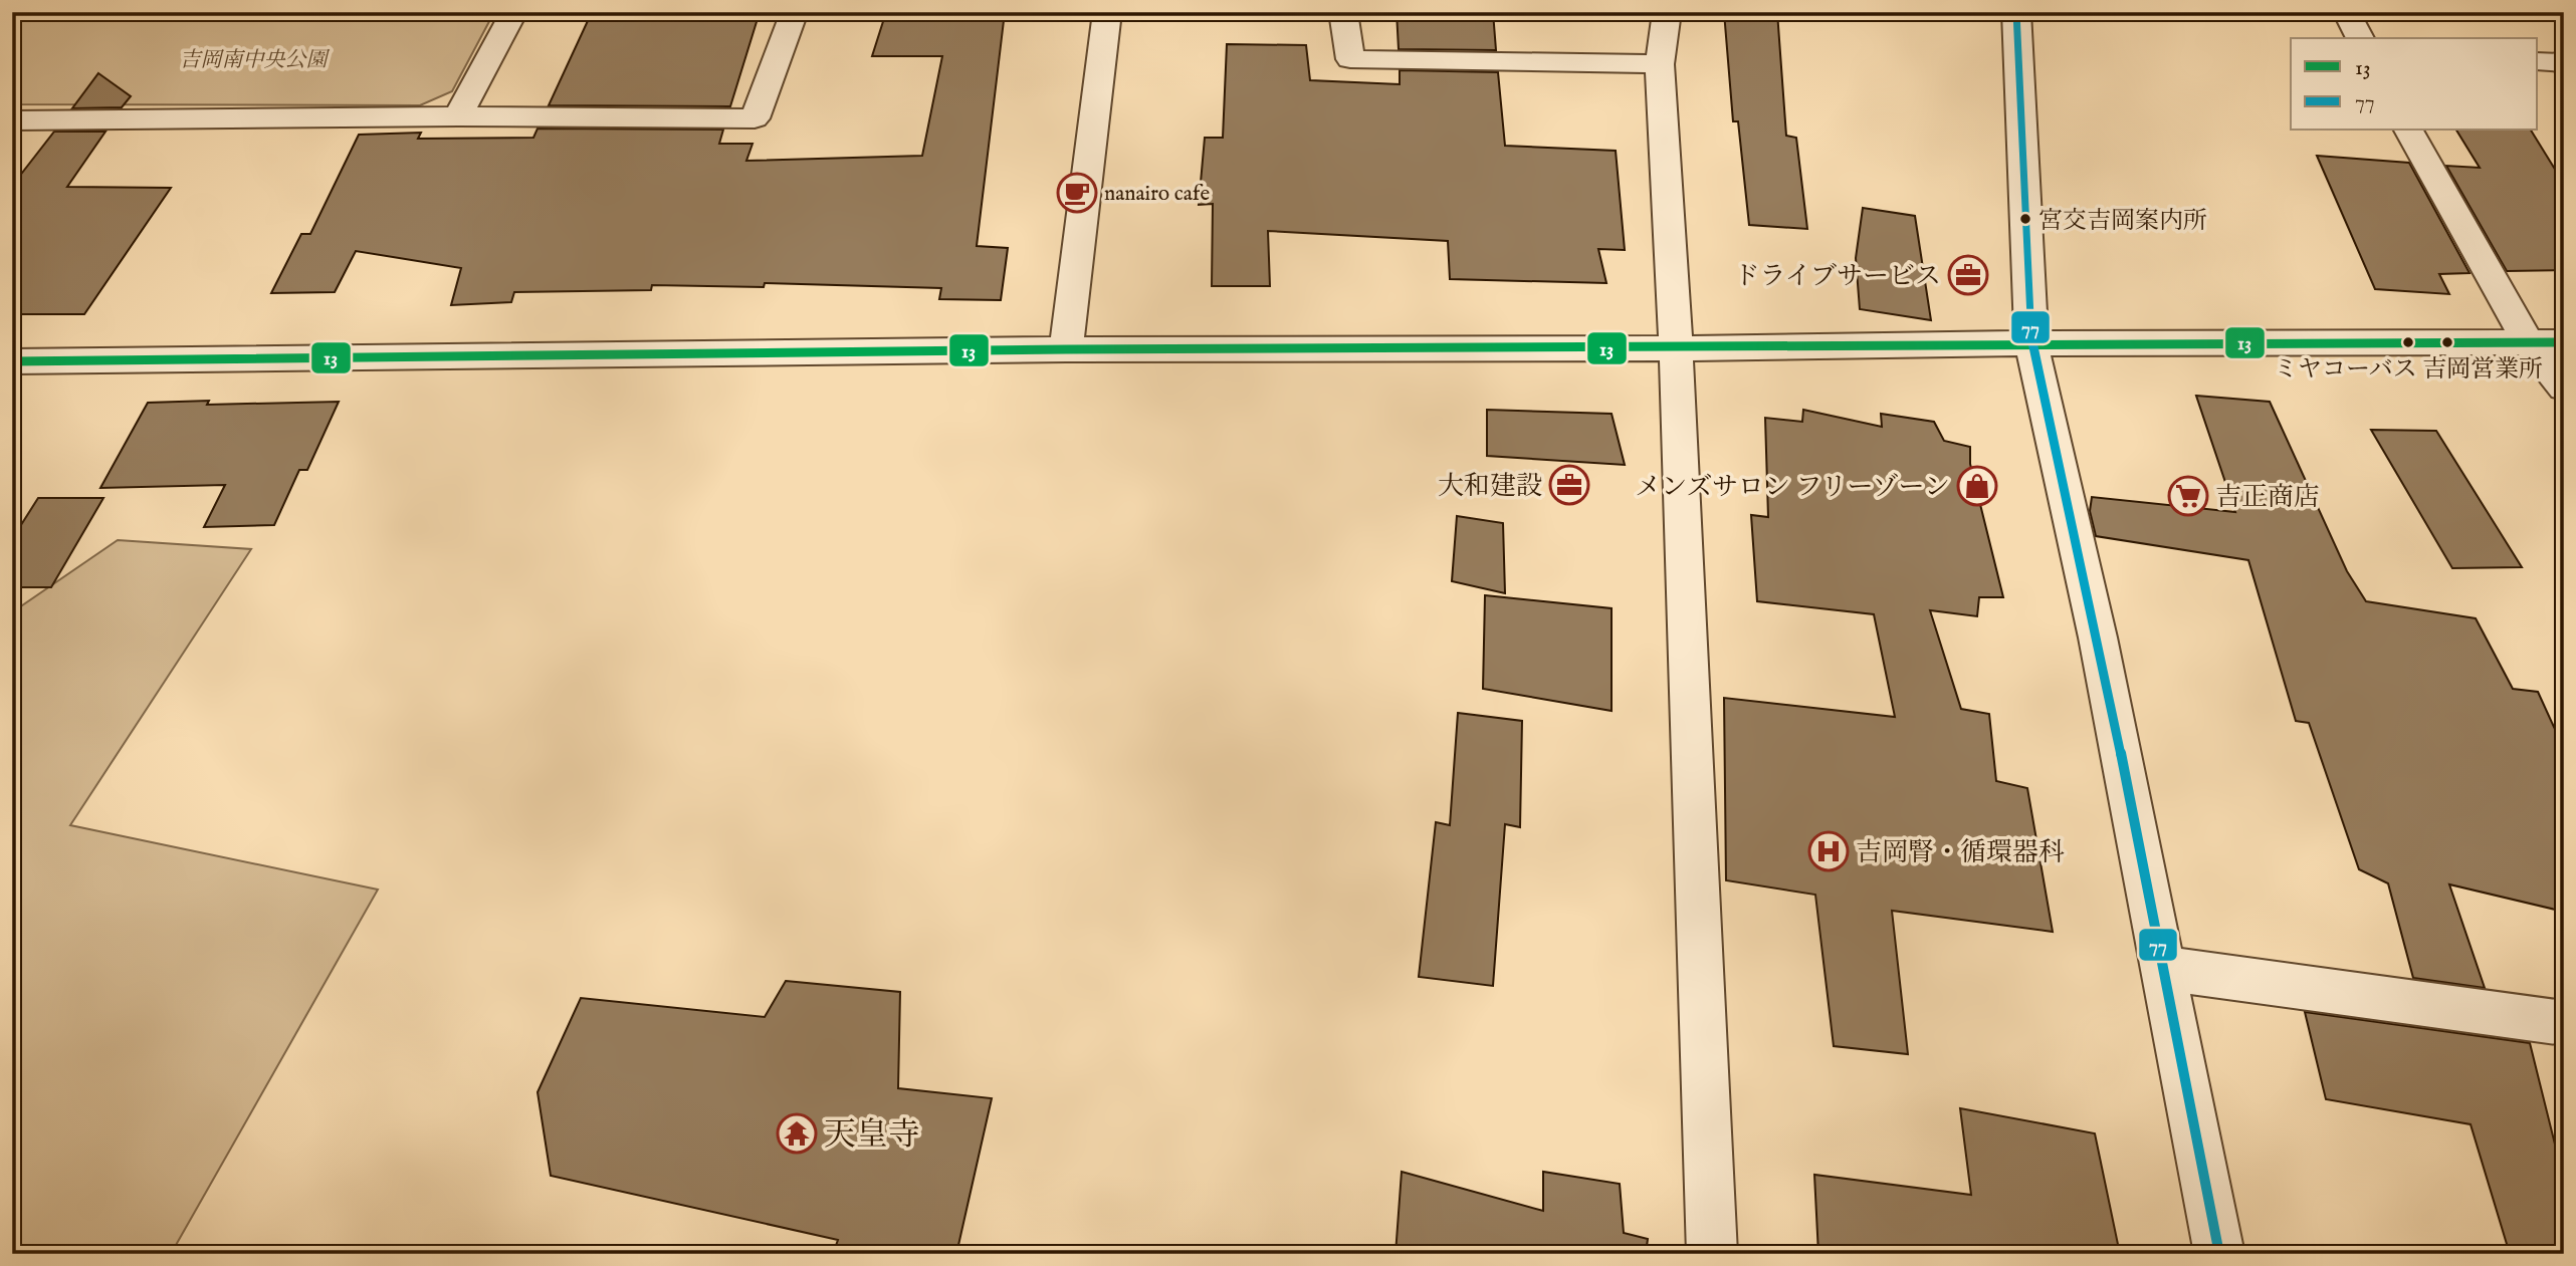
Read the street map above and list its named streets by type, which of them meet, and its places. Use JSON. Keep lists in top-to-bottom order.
{
  "parks": ["吉岡南中央公園"],
  "places": {
    "cafe": ["nanairo cafe"],
    "other": ["宮交吉岡案内所", "ミヤコーバス 吉岡営業所"],
    "office": ["ドライブサービス", "大和建設"],
    "shop": ["メンズサロン フリーゾーン"],
    "supermarket": ["吉正商店"],
    "hospital": ["吉岡腎・循環器科"],
    "temple": ["天皇寺"]
  },
  "lines": ["transit line 77", "transit line 13"],
  "legend": ["13", "77"]
}
